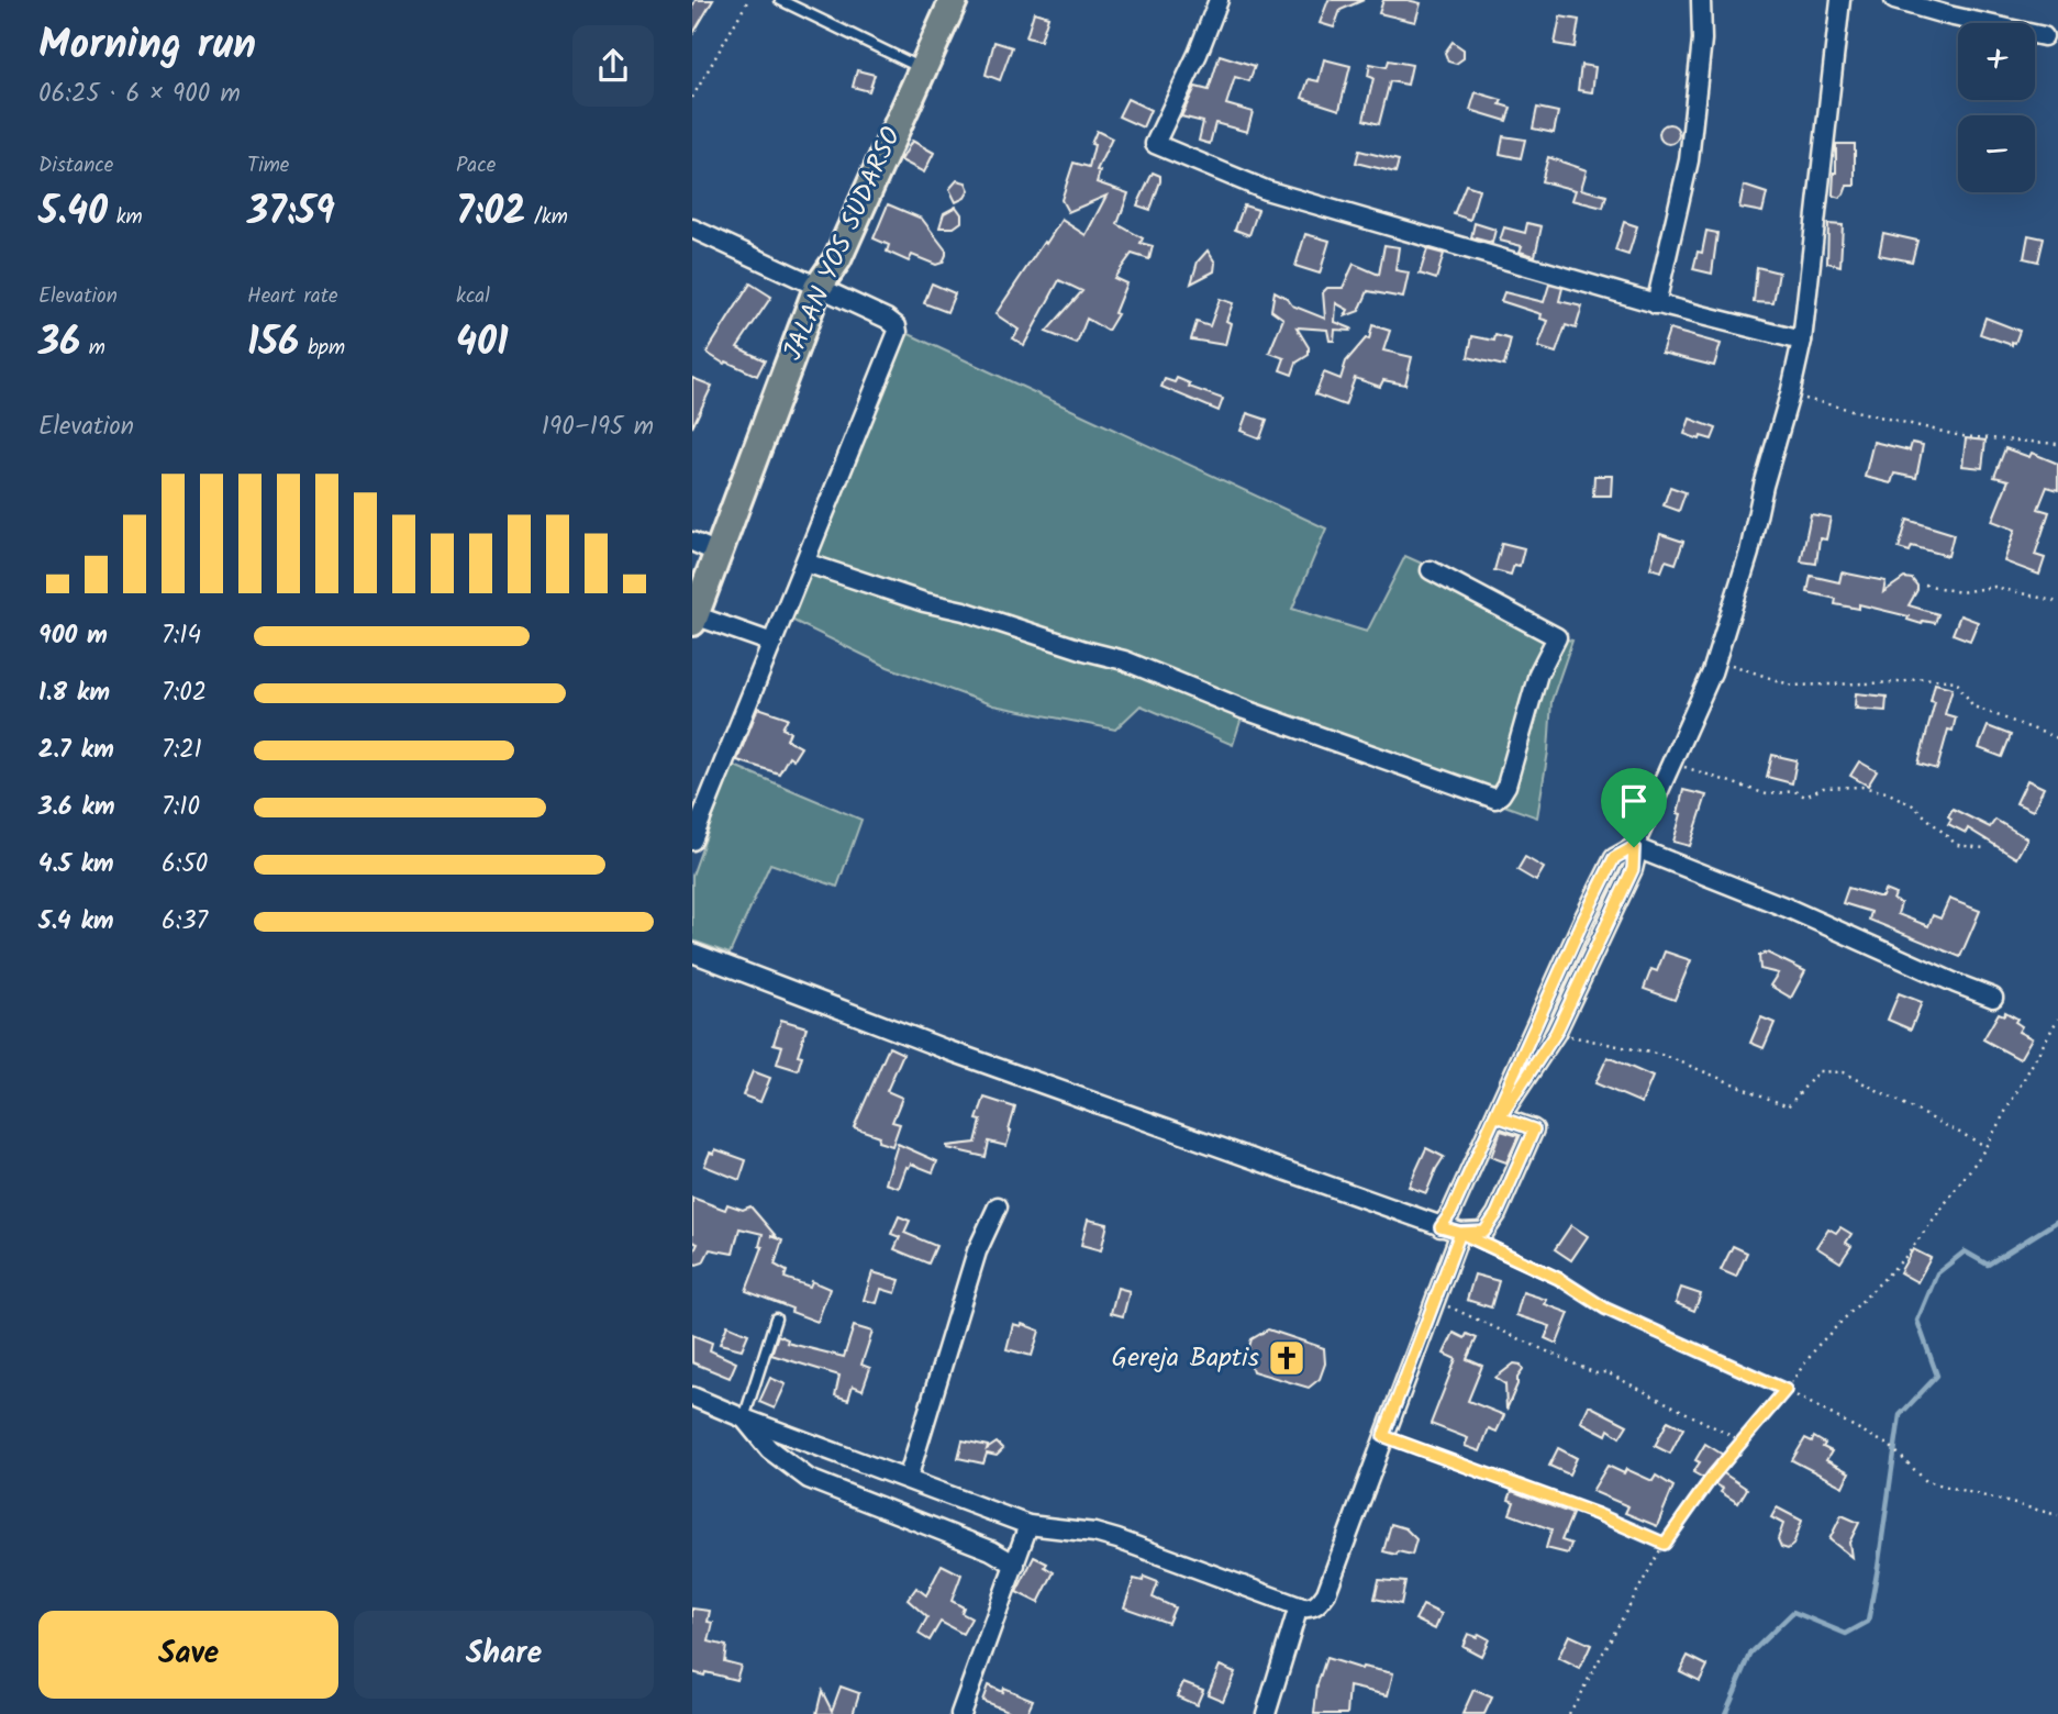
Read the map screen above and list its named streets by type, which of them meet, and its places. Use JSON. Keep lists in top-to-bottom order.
{
  "streets": {
    "main road": ["JALAN YOS SUDARSO"]
  },
  "places": {
    "church": ["Gereja Baptis"]
  },
  "page": {
    "heading": ["Morning run", "06:25 · 6 × 900 m"],
    "map_buttons": ["+", "−"],
    "stats": [
      ["Distance", "5.40 km"],
      ["Time", "37:59"],
      ["Pace", "7:02 /km"],
      ["Elevation", "36 m"],
      ["Heart rate", "156 bpm"],
      ["kcal", "401"]
    ],
    "chart": ["Elevation", "190–195 m"],
    "list": [
      {
        "name": "900 m",
        "note": "7:14"
      },
      {
        "name": "1.8 km",
        "note": "7:02"
      },
      {
        "name": "2.7 km",
        "note": "7:21"
      },
      {
        "name": "3.6 km",
        "note": "7:10"
      },
      {
        "name": "4.5 km",
        "note": "6:50"
      },
      {
        "name": "5.4 km",
        "note": "6:37"
      }
    ],
    "buttons": ["Save", "Share"]
  }
}
